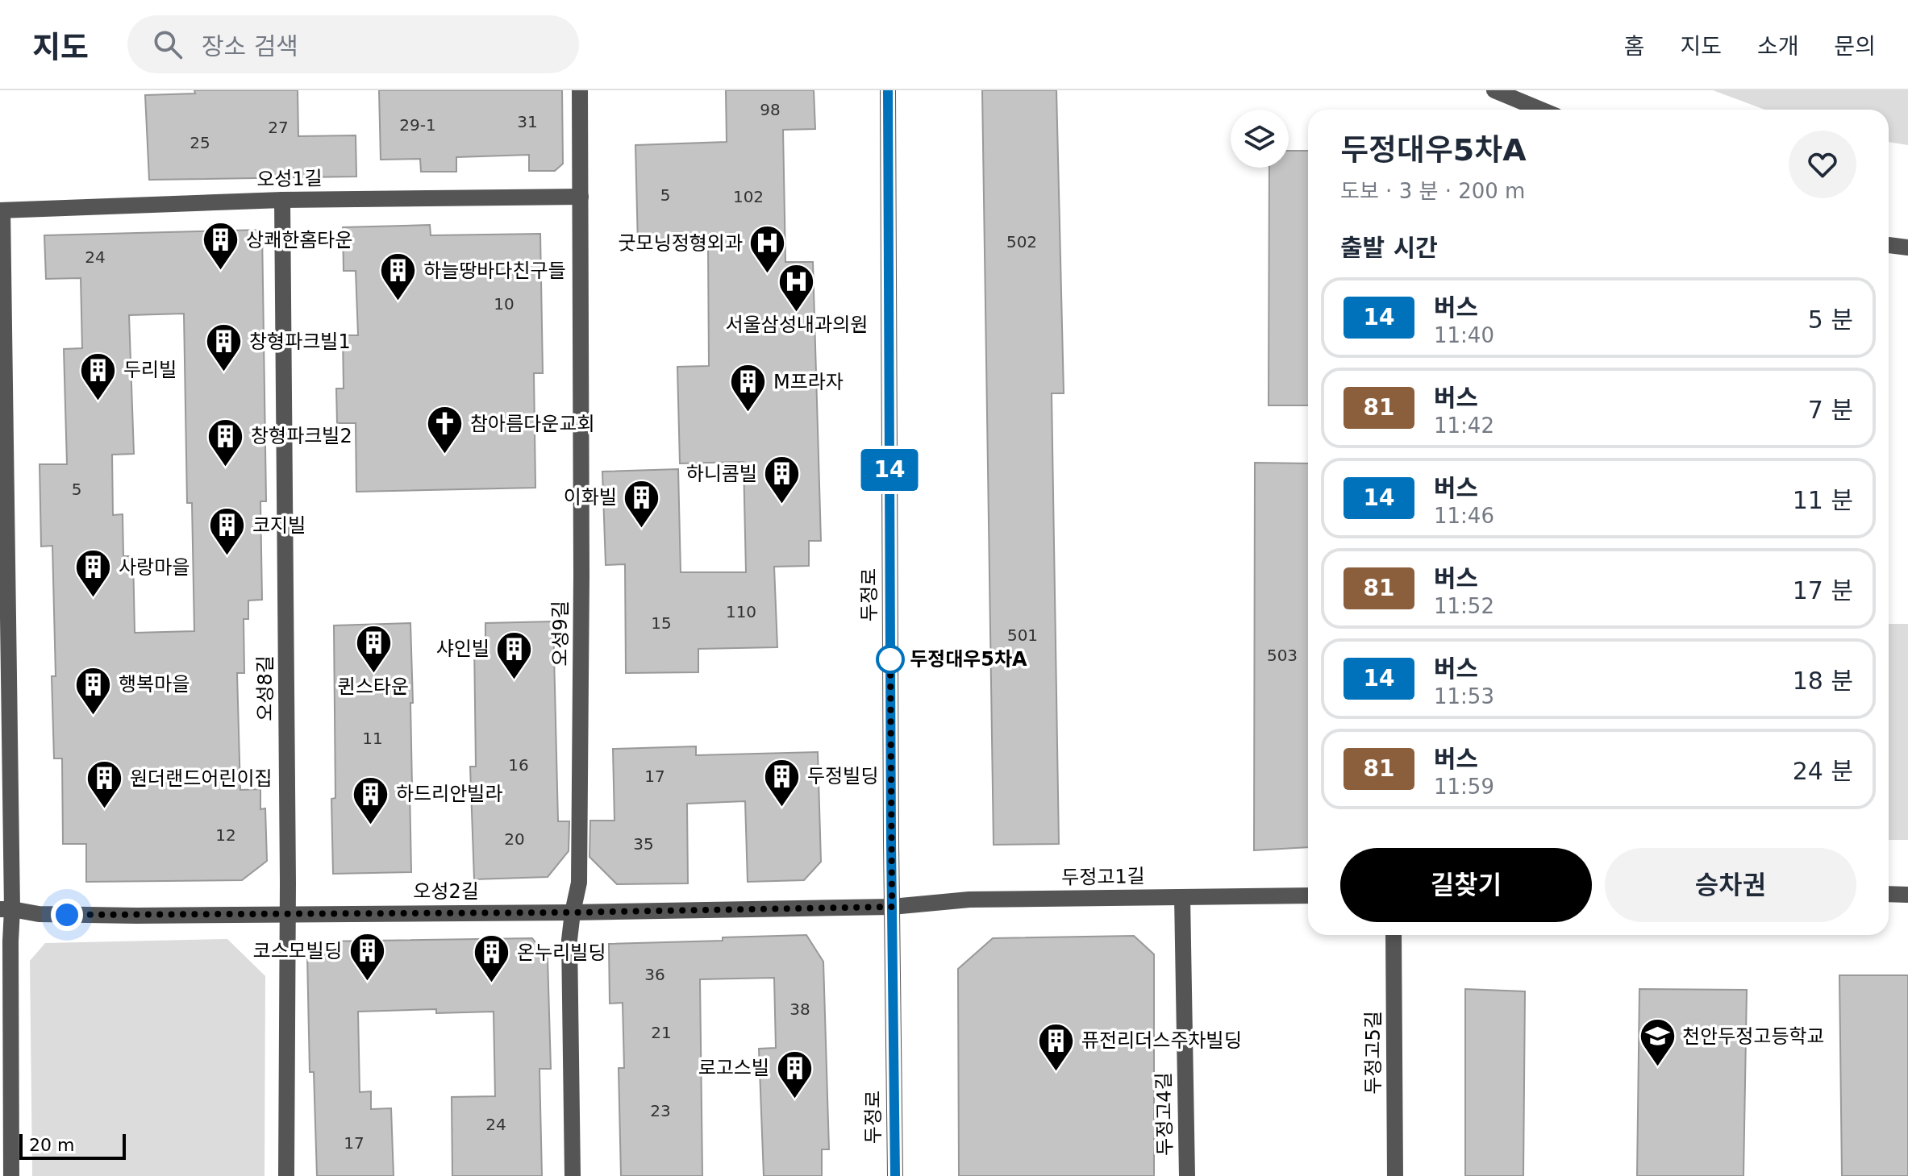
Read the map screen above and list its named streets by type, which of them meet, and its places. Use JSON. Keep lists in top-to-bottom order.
{
  "streets": {
    "street": [
      "오성1길",
      "두정로",
      "오성9길",
      "오성8길",
      "두정고1길",
      "오성2길",
      "두정고5길",
      "두정고4길"
    ]
  },
  "crossings": [
    ["오성1길", "오성9길"],
    ["오성1길", "오성8길"],
    ["두정로", "두정고1길"],
    ["두정로", "오성2길"],
    ["오성9길", "오성2길"],
    ["오성8길", "오성2길"],
    ["두정고1길", "오성2길"],
    ["두정고1길", "두정고4길"]
  ],
  "places": {
    "building": [
      "상쾌한홈타운",
      "하늘땅바다친구들",
      "창형파크빌1",
      "두리빌",
      "M프라자",
      "창형파크빌2",
      "하니콤빌",
      "이화빌",
      "코지빌",
      "사랑마을",
      "퀸스타운",
      "샤인빌",
      "행복마을",
      "두정빌딩",
      "원더랜드어린이집",
      "하드리안빌라",
      "코스모빌딩",
      "온누리빌딩",
      "퓨전리더스주차빌딩",
      "로고스빌"
    ],
    "hospital": ["굿모닝정형외과", "서울삼성내과의원"],
    "church": ["참아름다운교회"],
    "other": ["두정대우5차A"],
    "school or university": ["천안두정고등학교"]
  },
  "lines": ["bus line 14"],
  "house_numbers": [
    "98",
    "31",
    "29-1",
    "27",
    "25",
    "5",
    "102",
    "502",
    "24",
    "10",
    "5",
    "110",
    "15",
    "501",
    "503",
    "11",
    "16",
    "17",
    "12",
    "20",
    "35",
    "36",
    "38",
    "21",
    "23",
    "24",
    "17"
  ],
  "scale_bar": "20 m",
  "page": {
    "header": "지도",
    "search": "장소 검색",
    "nav": [
      "홈",
      "지도",
      "소개",
      "문의"
    ],
    "on_map": "14",
    "heading": [
      ["두정대우5차A", "도보 · 3 분 · 200 m"],
      "출발 시간"
    ],
    "list": [
      {
        "mark": "14",
        "name": "버스",
        "note": "11:40",
        "value": "5 분"
      },
      {
        "mark": "81",
        "name": "버스",
        "note": "11:42",
        "value": "7 분"
      },
      {
        "mark": "14",
        "name": "버스",
        "note": "11:46",
        "value": "11 분"
      },
      {
        "mark": "81",
        "name": "버스",
        "note": "11:52",
        "value": "17 분"
      },
      {
        "mark": "14",
        "name": "버스",
        "note": "11:53",
        "value": "18 분"
      },
      {
        "mark": "81",
        "name": "버스",
        "note": "11:59",
        "value": "24 분"
      }
    ],
    "buttons": ["길찾기", "승차권"],
    "scale": "20 m"
  }
}
